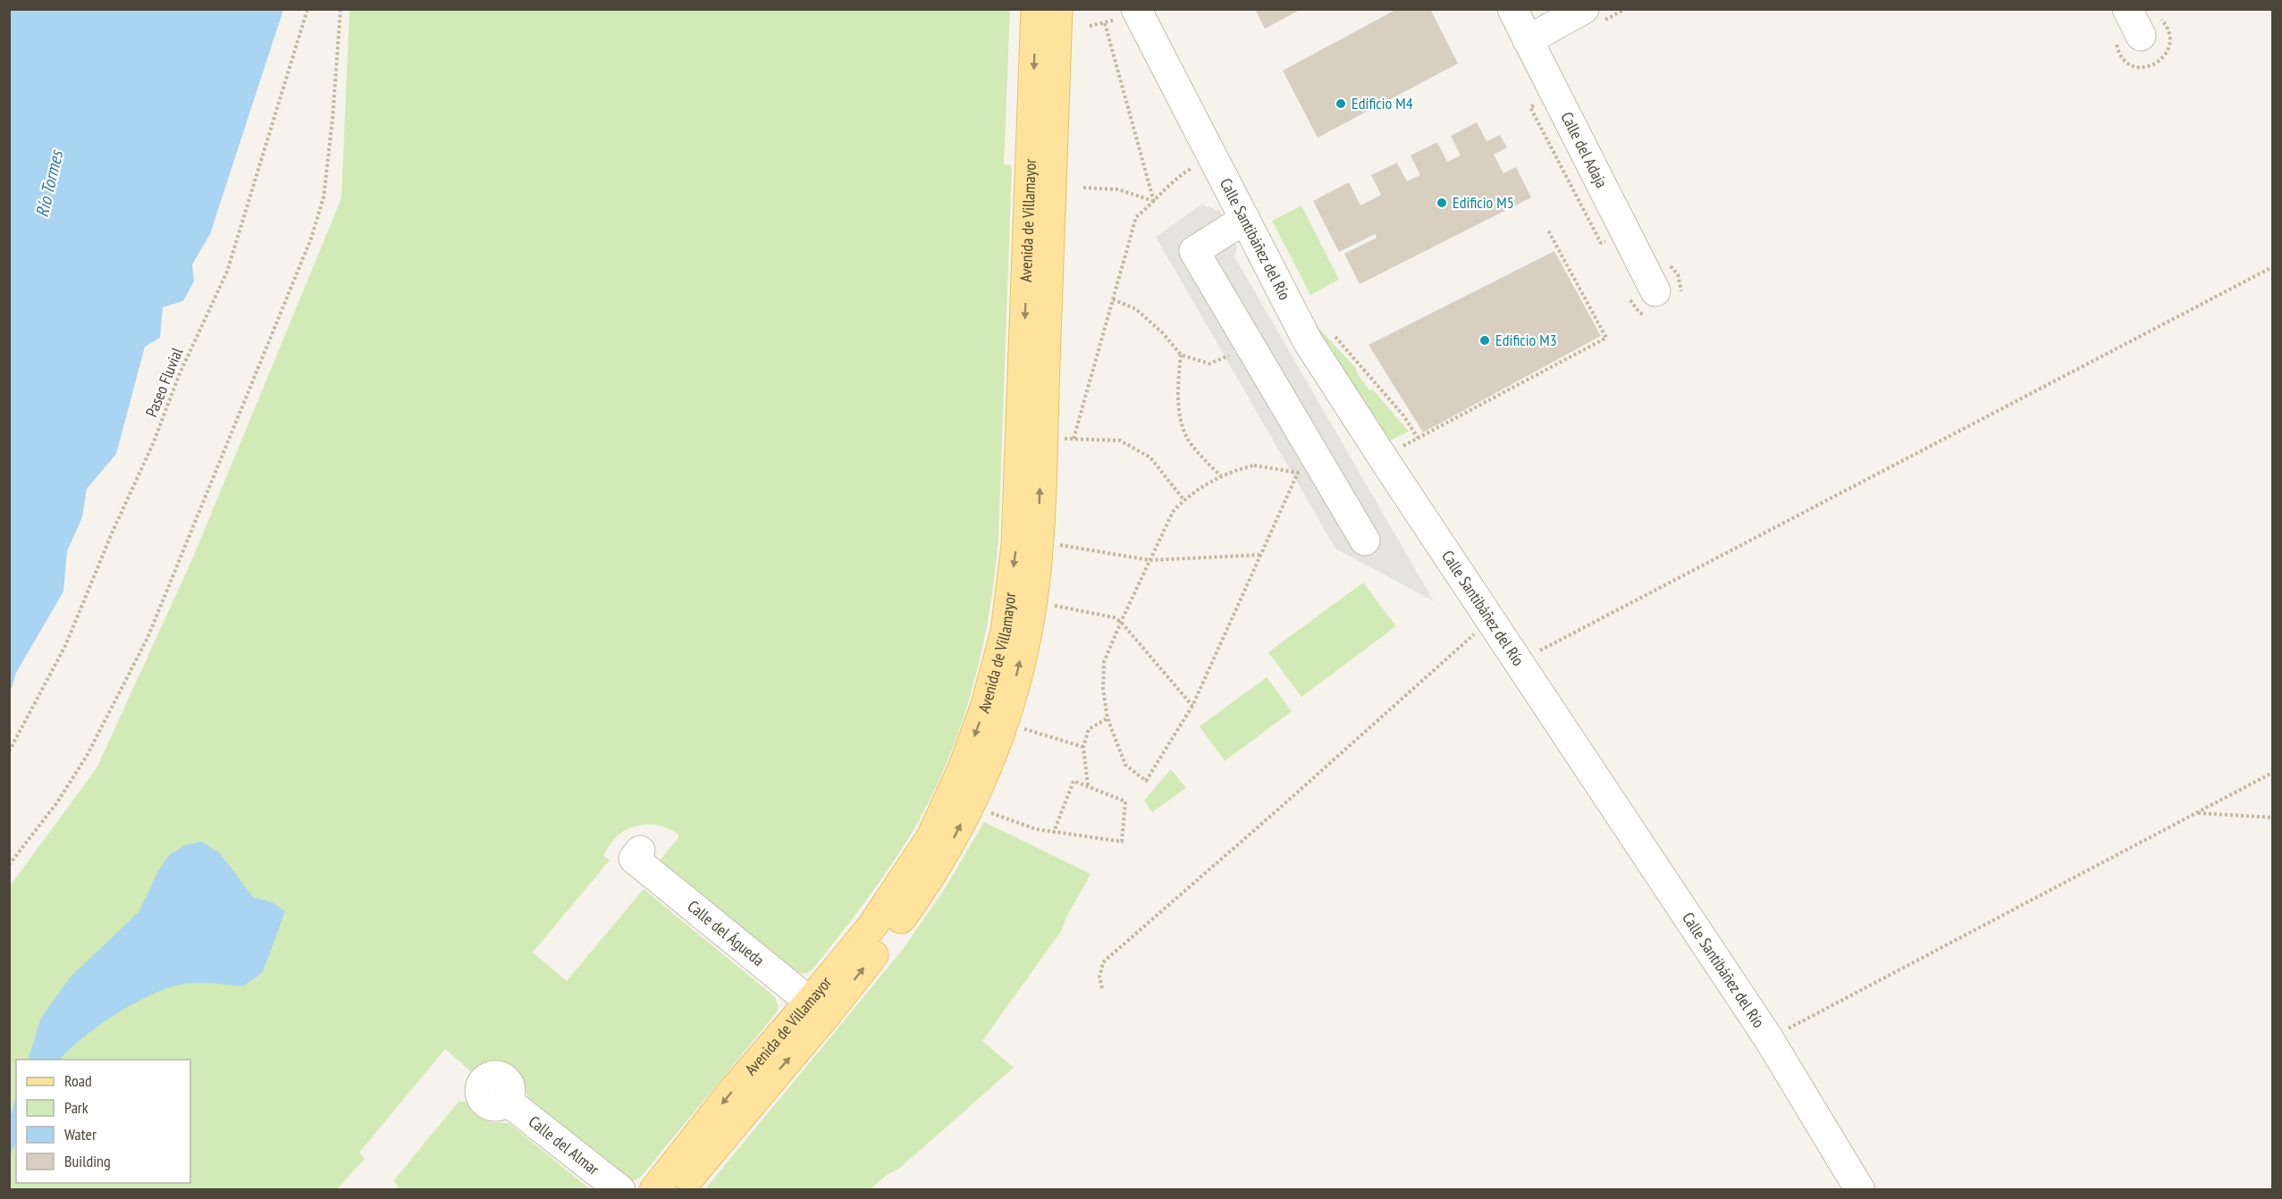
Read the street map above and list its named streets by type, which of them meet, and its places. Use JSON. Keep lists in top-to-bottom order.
{
  "streets": {
    "main road": ["Avenida de Villamayor"],
    "street": [
      "Calle del Adaja",
      "Calle Santibáñez del Río",
      "Calle del Águeda",
      "Calle del Almar"
    ],
    "path": ["Paseo Fluvial"]
  },
  "crossings": [
    ["Avenida de Villamayor", "Calle del Águeda"]
  ],
  "water": ["Río Tormes"],
  "places": ["Edificio M4", "Edificio M5", "Edificio M3"],
  "legend": [
    "Road",
    "Park",
    "Water",
    "Building"
  ]
}
